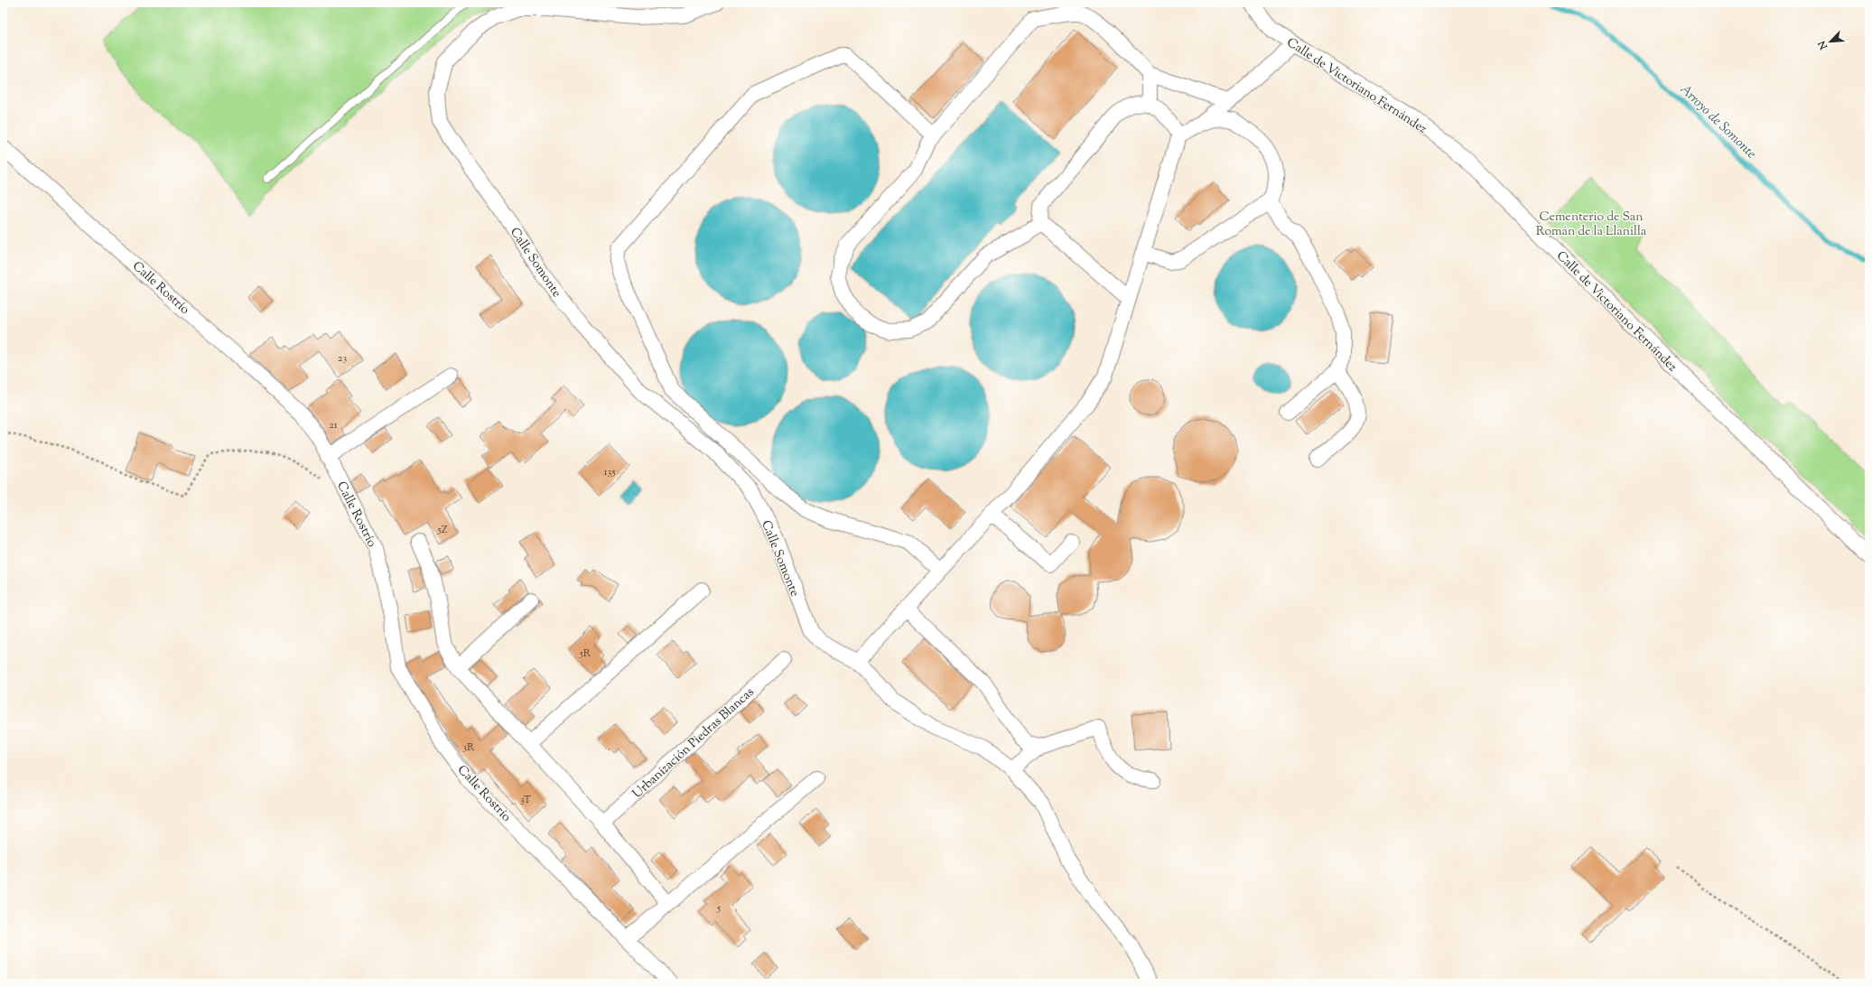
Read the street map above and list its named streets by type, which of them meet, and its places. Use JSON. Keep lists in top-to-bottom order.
{
  "streets": {
    "street": [
      "Calle de Victoriano Fernández",
      "Calle Somonte",
      "Calle Rostrío",
      "Urbanización Piedras Blancas"
    ]
  },
  "water": ["Arroyo de Somonte"],
  "parks": ["Cementerio de San Román de la Llanilla"],
  "house_numbers": [
    "23",
    "21",
    "135",
    "5Z",
    "5R",
    "3R",
    "3T",
    "5"
  ],
  "north": "bottom left"
}
